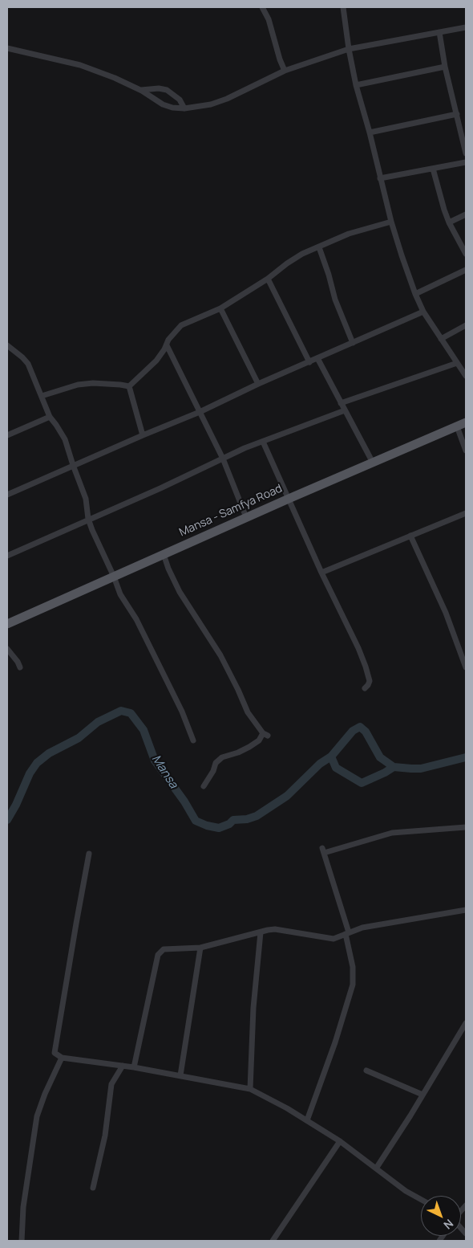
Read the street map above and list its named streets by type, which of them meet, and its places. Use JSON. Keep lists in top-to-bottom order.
{
  "streets": {
    "main road": ["Mansa - Samfya Road"]
  },
  "water": ["Mansa"],
  "north": "bottom right"
}
